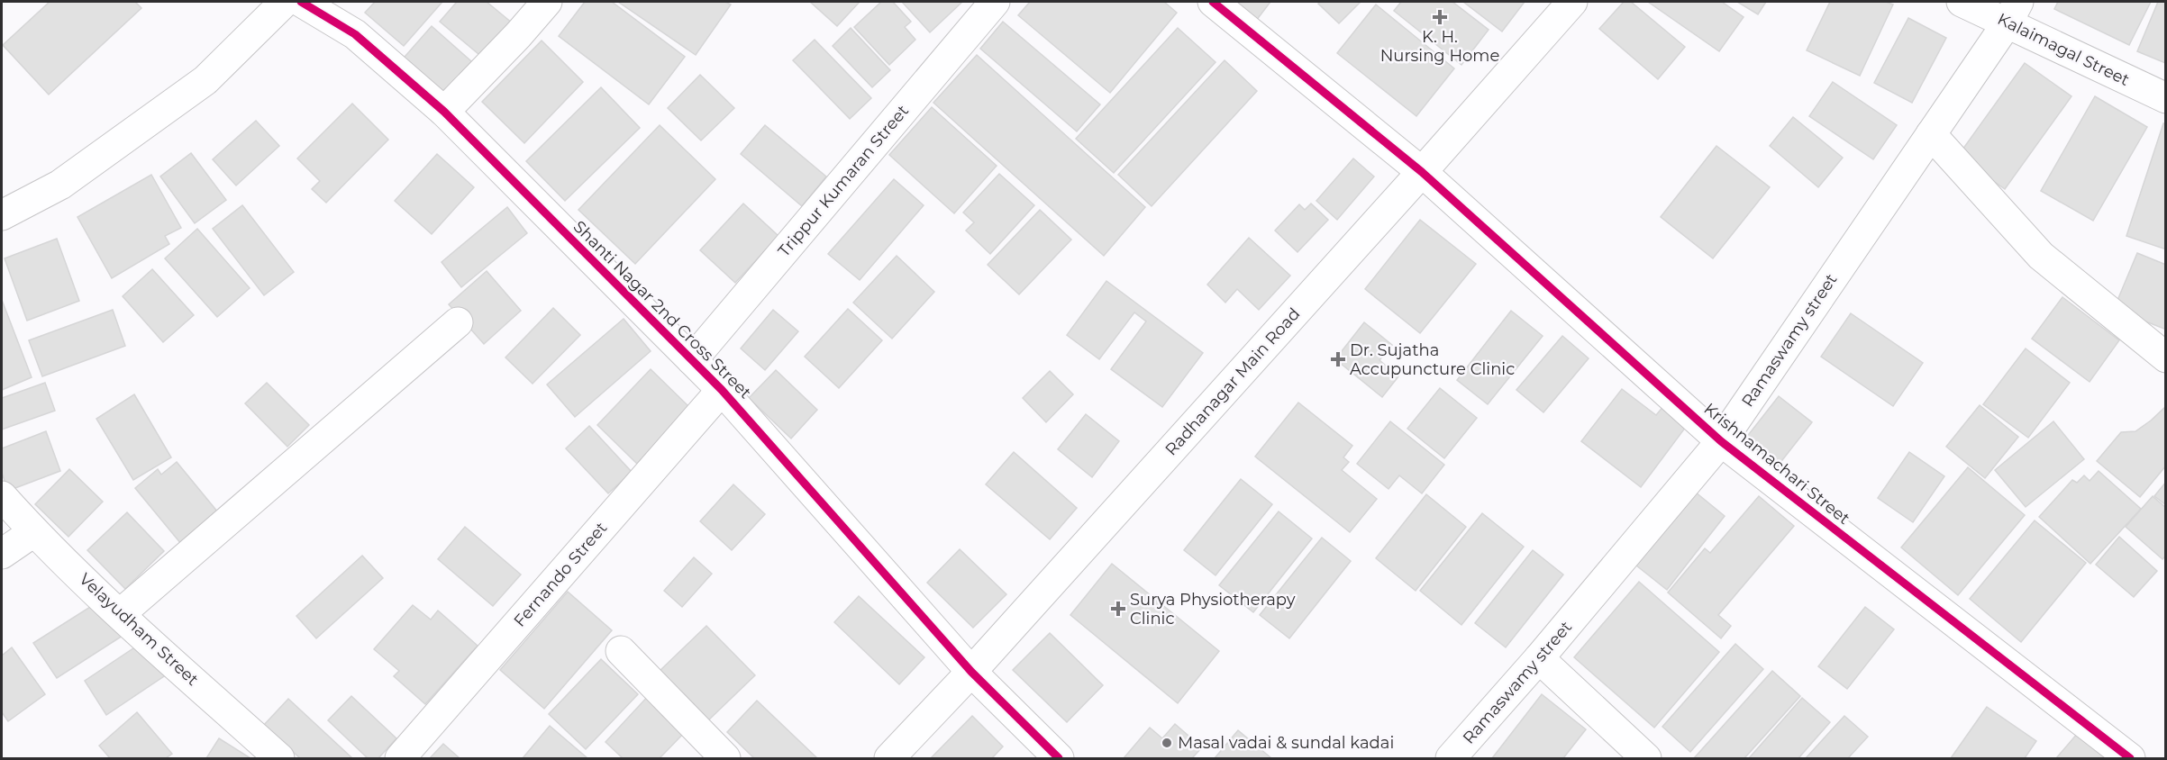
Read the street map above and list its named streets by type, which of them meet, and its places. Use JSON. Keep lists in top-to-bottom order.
{
  "streets": {
    "street": [
      "Kalaimagal Street",
      "Trippur Kumaran Street",
      "Shanti Nagar 2nd Cross Street",
      "Ramaswamy street",
      "Radhanagar Main Road",
      "Krishnamachari Street",
      "Fernando Street",
      "Velayudham Street"
    ]
  },
  "crossings": [
    ["Kalaimagal Street", "Ramaswamy street"],
    ["Trippur Kumaran Street", "Shanti Nagar 2nd Cross Street"],
    ["Shanti Nagar 2nd Cross Street", "Radhanagar Main Road"],
    ["Shanti Nagar 2nd Cross Street", "Fernando Street"],
    ["Ramaswamy street", "Krishnamachari Street"],
    ["Radhanagar Main Road", "Krishnamachari Street"]
  ],
  "places": {
    "health": ["K. H. Nursing Home", "Dr. Sujatha Accupuncture Clinic", "Surya Physiotherapy Clinic"],
    "other": ["Masal vadai & sundal kadai"]
  }
}
